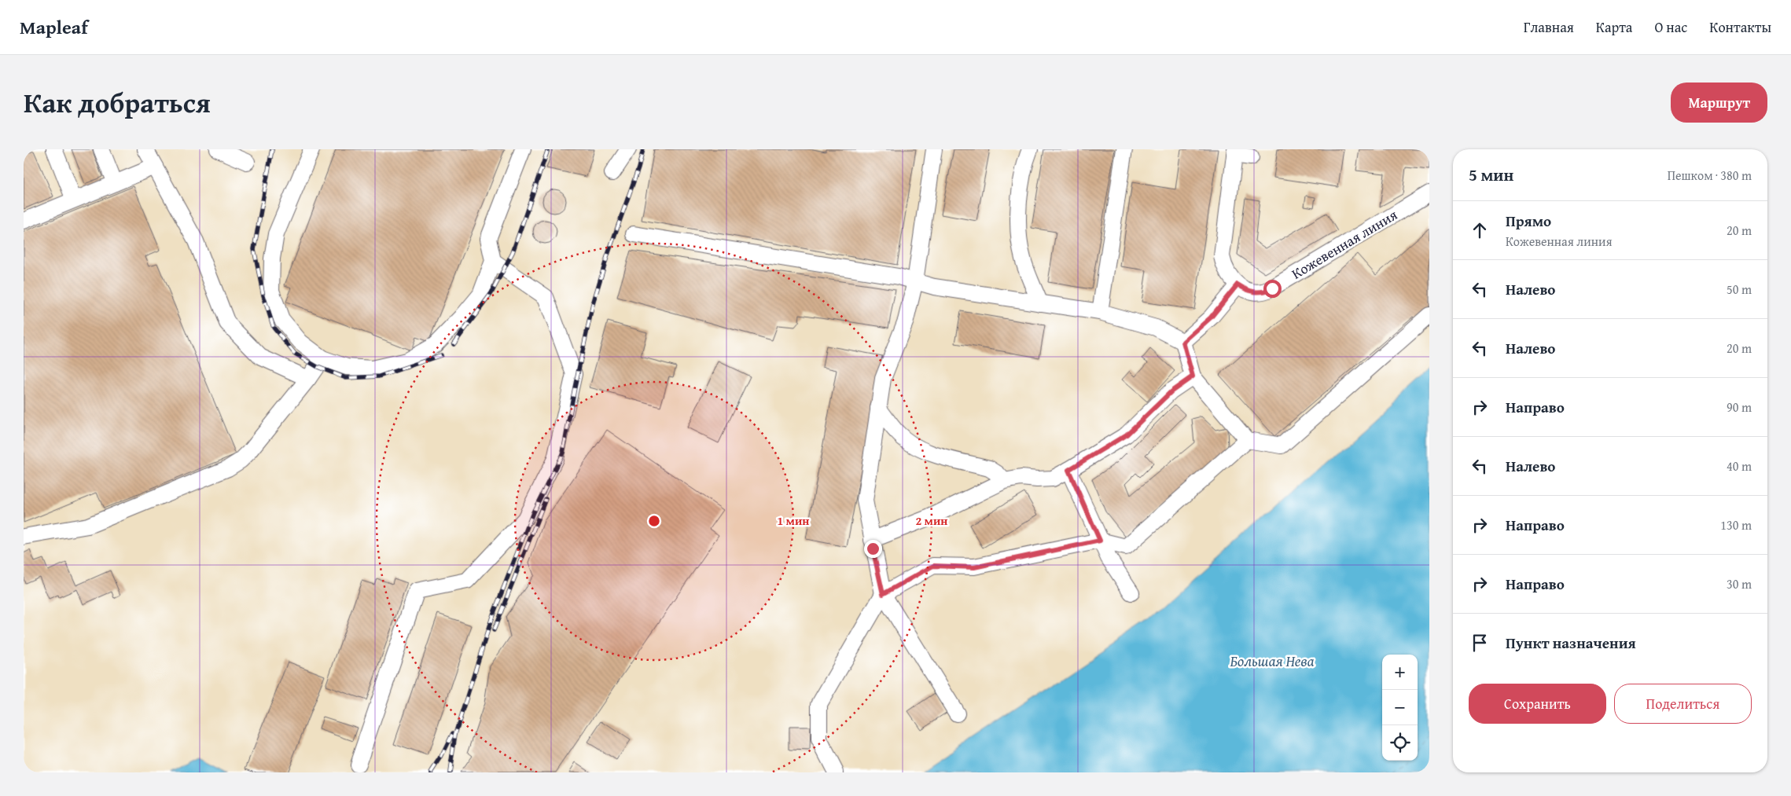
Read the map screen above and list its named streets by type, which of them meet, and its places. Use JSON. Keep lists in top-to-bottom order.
{
  "streets": {
    "street": ["Кожевенная линия"]
  },
  "water": ["Большая Нева"],
  "page": {
    "header": "Mapleaf",
    "nav": [
      "Главная",
      "Карта",
      "О нас",
      "Контакты"
    ],
    "title": "Как добраться",
    "buttons": [
      "Маршрут",
      ["Сохранить", "Поделиться"]
    ],
    "heading": ["5 мин", "Пешком · 380 m"],
    "list": [
      ["Прямо", "Кожевенная линия", "20 m"],
      ["Налево", "50 m"],
      ["Налево", "20 m"],
      ["Направо", "90 m"],
      ["Налево", "40 m"],
      ["Направо", "130 m"],
      ["Направо", "30 m"],
      "Пункт назначения"
    ],
    "map_buttons": ["+", "−"]
  },
  "rings": ["1 мин", "2 мин"]
}
